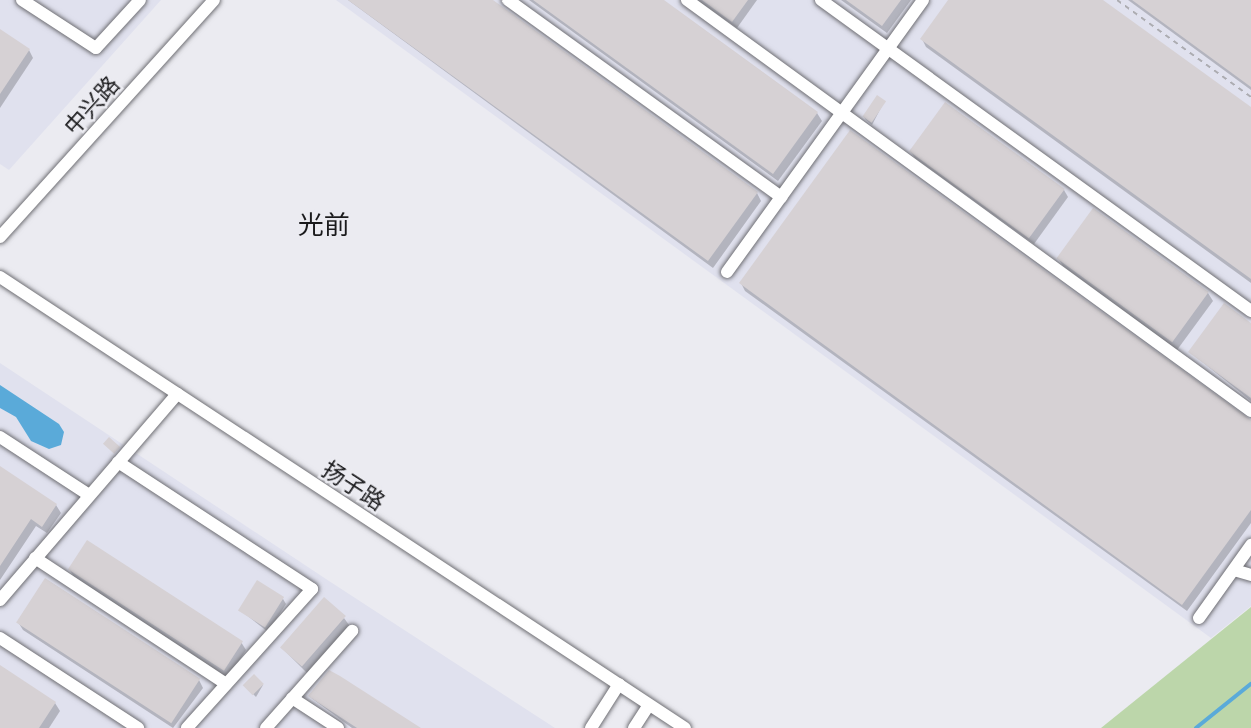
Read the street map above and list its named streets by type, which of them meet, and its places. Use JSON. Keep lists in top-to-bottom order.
{
  "streets": {
    "street": ["中兴路", "扬子路"]
  },
  "districts": ["光前"]
}
